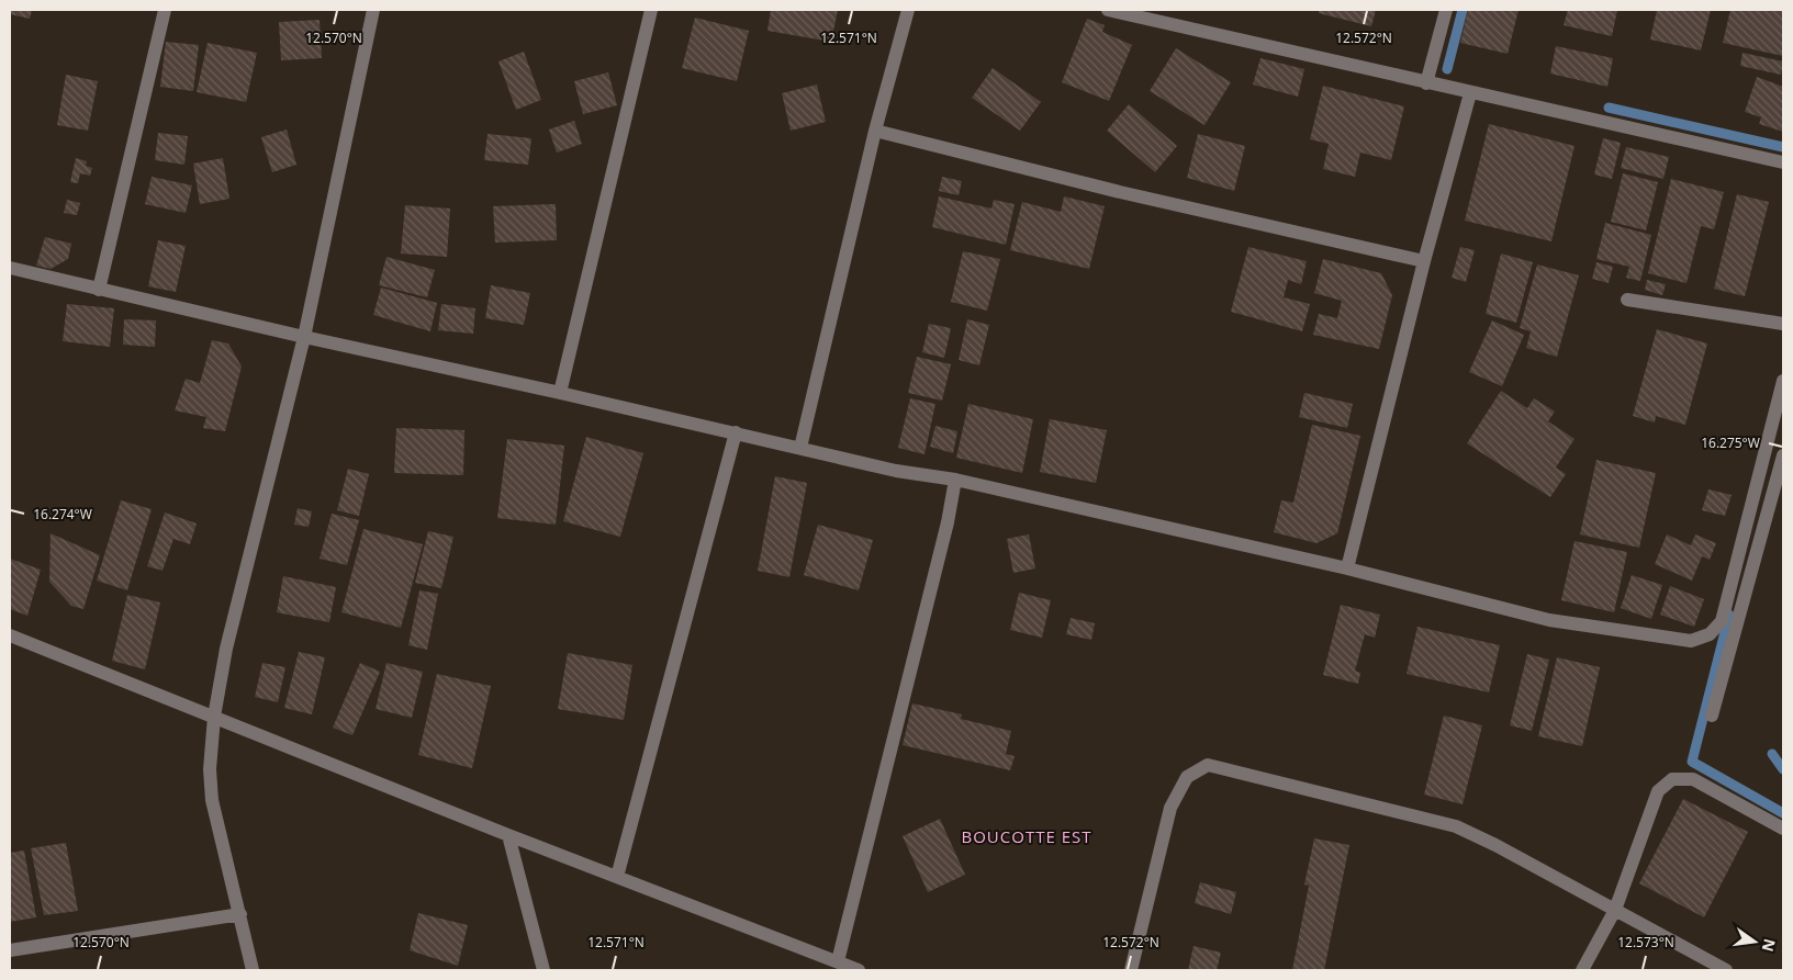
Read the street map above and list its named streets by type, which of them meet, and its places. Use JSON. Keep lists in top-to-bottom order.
{
  "districts": ["BOUCOTTE EST"],
  "north": "right",
  "coordinates": [
    "12.570°N",
    "12.571°N",
    "12.572°N",
    "16.275°W",
    "16.274°W",
    "12.573°N"
  ]
}
